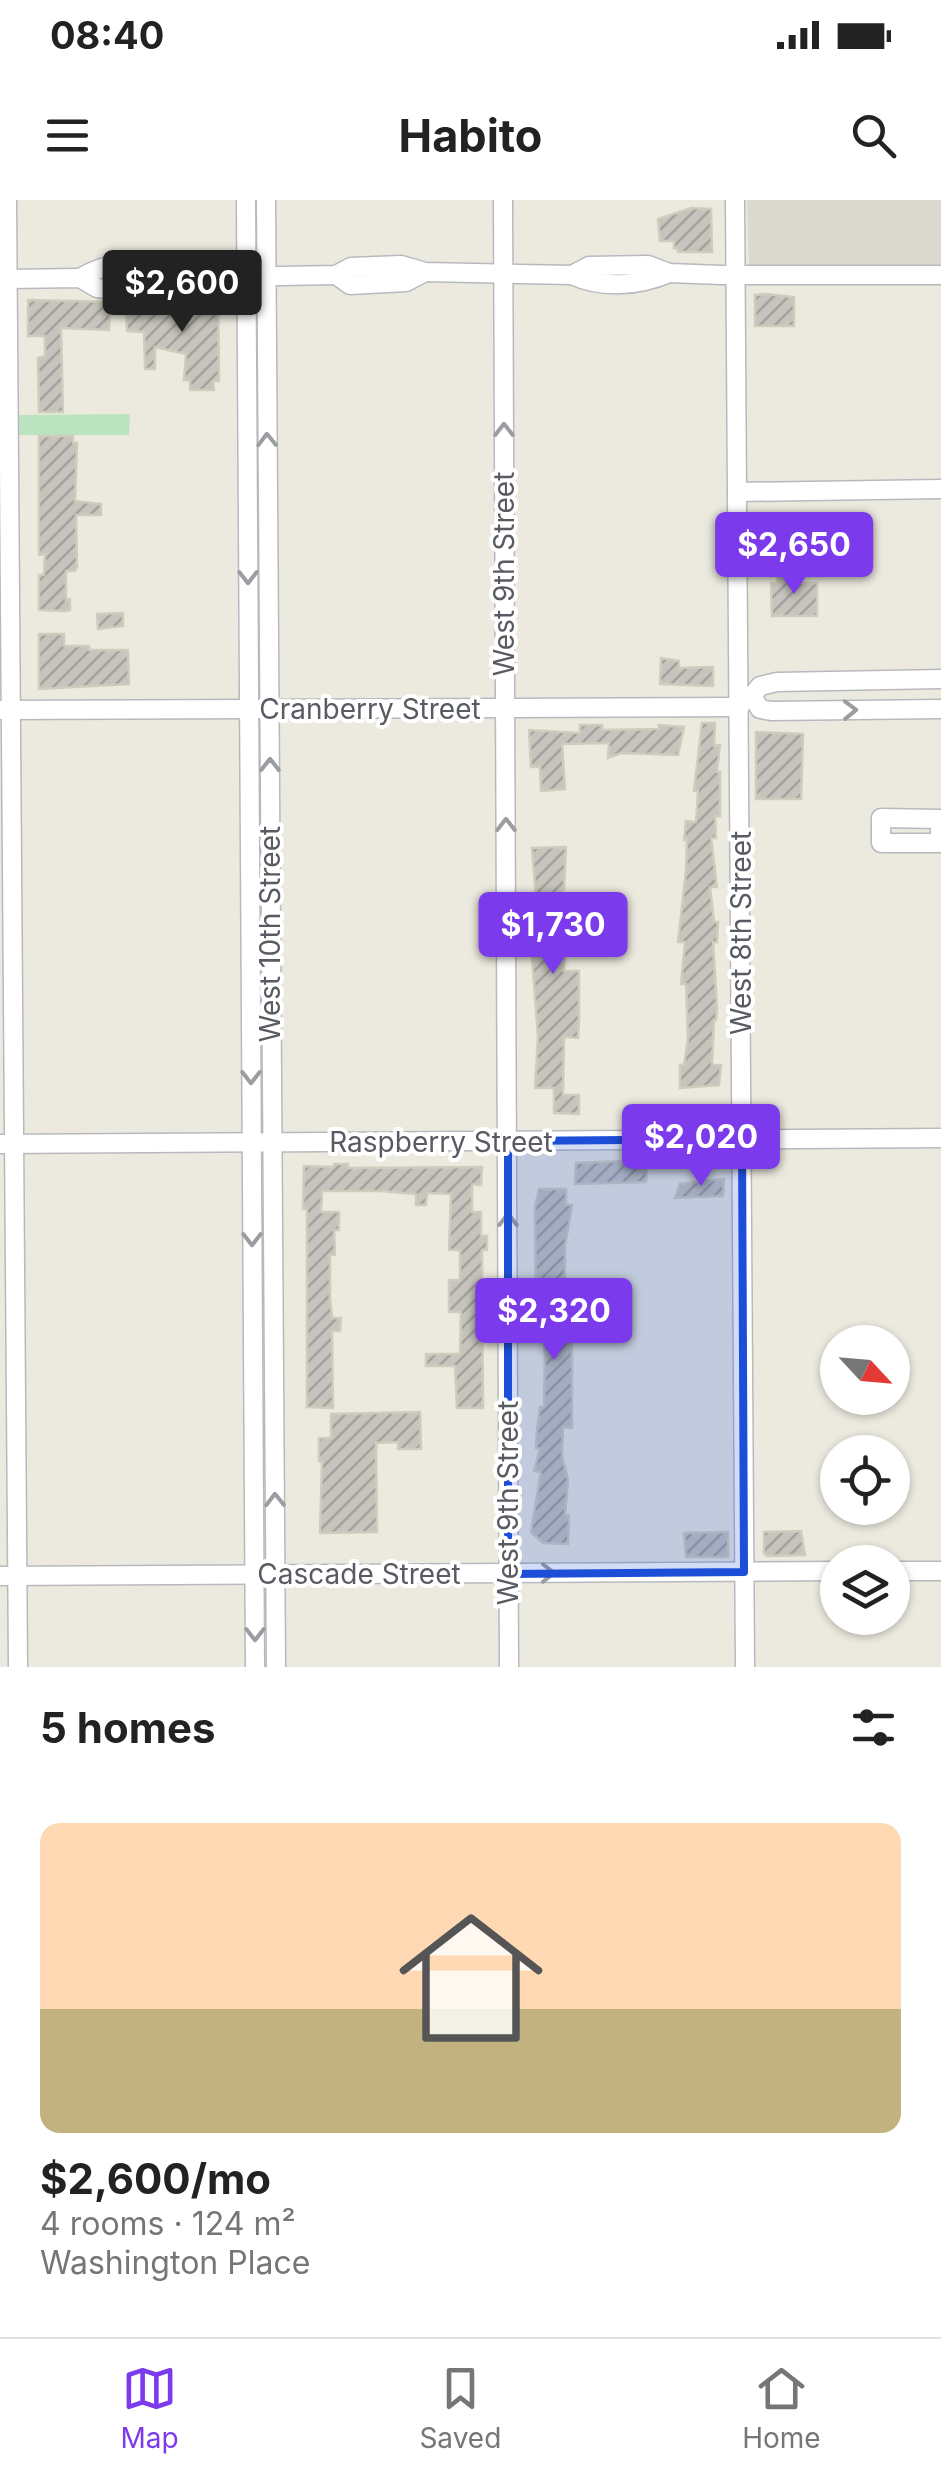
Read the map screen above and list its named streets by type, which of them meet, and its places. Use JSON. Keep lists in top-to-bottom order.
{
  "streets": {
    "street": [
      "West 9th Street",
      "Cranberry Street",
      "West 8th Street",
      "West 10th Street",
      "Raspberry Street",
      "Cascade Street"
    ]
  },
  "crossings": [
    ["West 9th Street", "Cranberry Street"],
    ["West 9th Street", "Raspberry Street"],
    ["West 9th Street", "Cascade Street"],
    ["Cranberry Street", "West 8th Street"],
    ["Cranberry Street", "West 10th Street"],
    ["West 8th Street", "Raspberry Street"],
    ["West 8th Street", "Cascade Street"],
    ["West 10th Street", "Raspberry Street"],
    ["West 10th Street", "Cascade Street"]
  ],
  "one_way": ["West 9th Street"],
  "north": "bottom right",
  "page": {
    "status": "08:40",
    "header": "Habito",
    "price": [
      "$2,600",
      "$2,650",
      "$1,730",
      "$2,020",
      "$2,320"
    ],
    "heading": "5 homes",
    "list": [
      {
        "name": "$2,600/mo",
        "note": "4 rooms · 124 m² · Washington Place"
      }
    ],
    "tabs": ["Map", "Saved", "Home"]
  }
}
